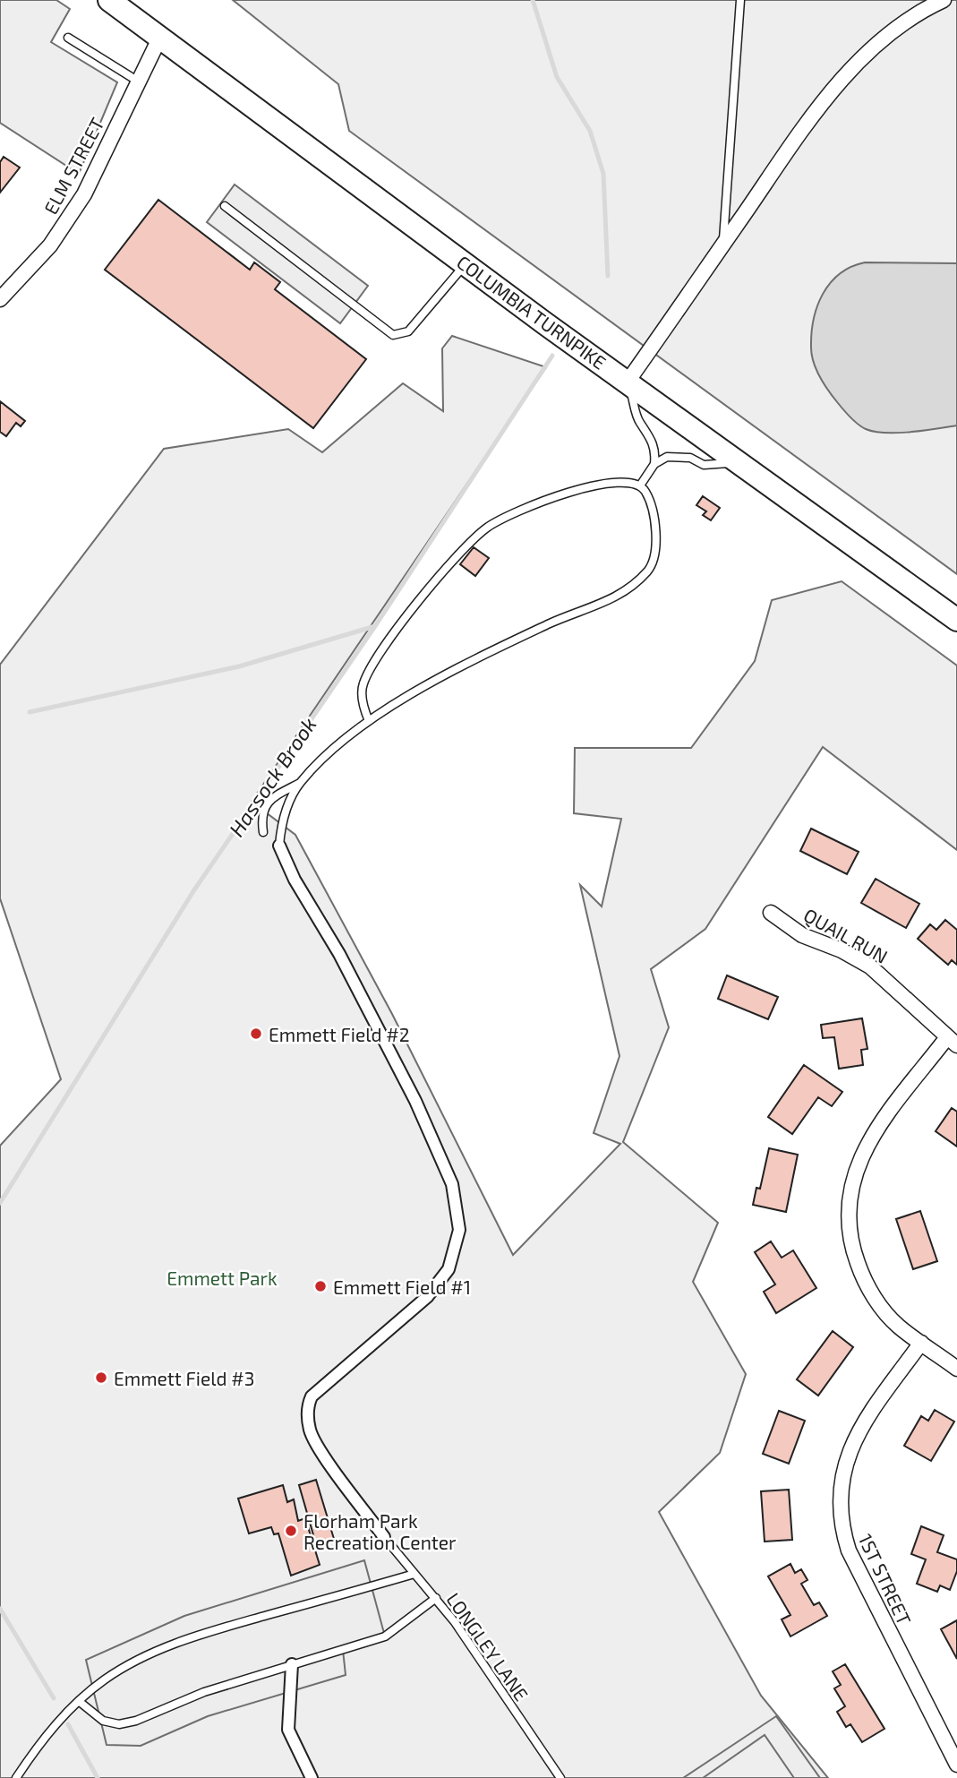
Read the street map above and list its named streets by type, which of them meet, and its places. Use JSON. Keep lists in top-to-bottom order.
{
  "streets": {
    "main road": ["COLUMBIA TURNPIKE"],
    "street": ["ELM STREET", "QUAIL RUN", "1ST STREET"],
    "lane": ["LONGLEY LANE"]
  },
  "crossings": [
    ["ELM STREET", "COLUMBIA TURNPIKE"]
  ],
  "water": ["Hassock Brook"],
  "parks": ["Emmett Park"],
  "places": [
    "Emmett Field #2",
    "Emmett Field #1",
    "Emmett Field #3",
    "Florham Park Recreation Center"
  ]
}
